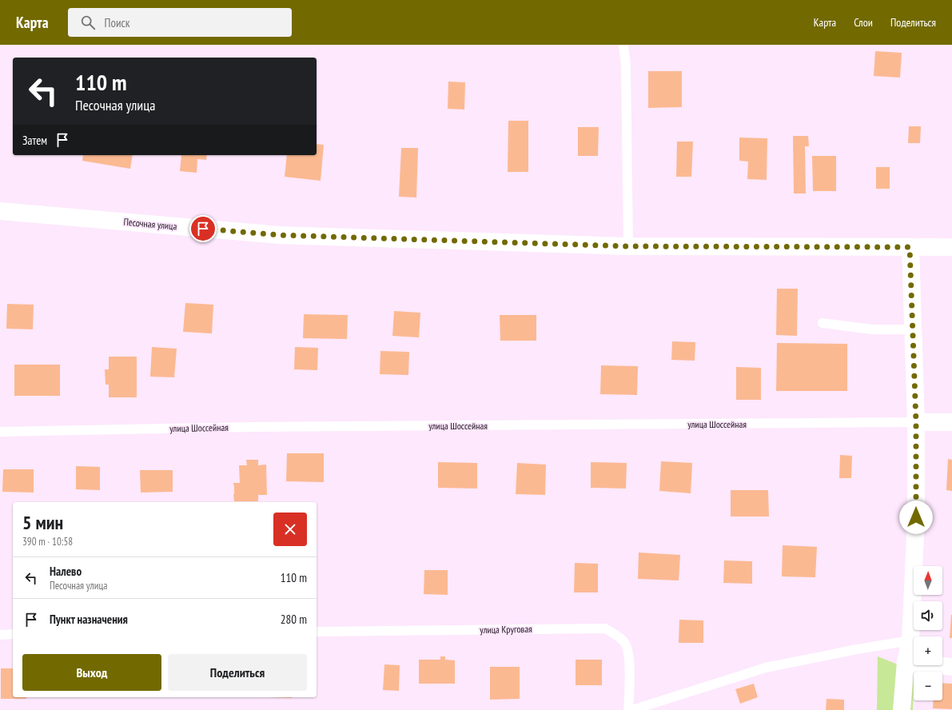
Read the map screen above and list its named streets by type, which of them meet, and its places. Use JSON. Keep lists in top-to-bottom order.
{
  "streets": {
    "street": ["Песочная улица"],
    "lane": ["улица Шоссейная", "улица Круговая"]
  },
  "north": "top",
  "page": {
    "header": "Карта",
    "search": "Поиск",
    "nav": ["Карта", "Слои", "Поделиться"],
    "turn": ["110 m", "Песочная улица"],
    "then": "Затем",
    "heading": ["5 мин", "390 m · 10:58"],
    "list": [
      {
        "name": "Налево",
        "note": "Песочная улица",
        "value": "110 m"
      },
      {
        "name": "Пункт назначения",
        "value": "280 m"
      }
    ],
    "map_buttons": ["+", "−"],
    "buttons": ["Выход", "Поделиться"]
  }
}
